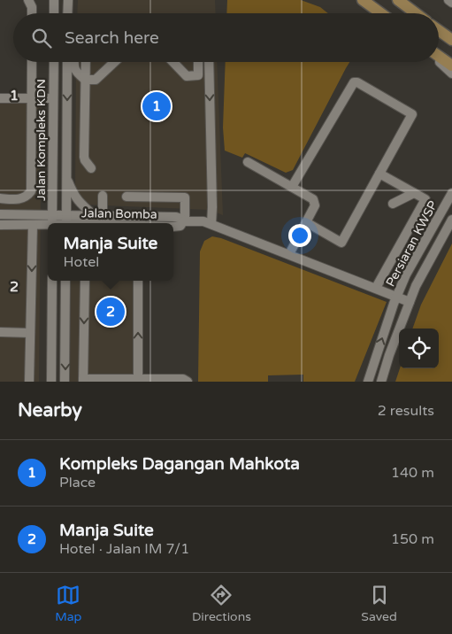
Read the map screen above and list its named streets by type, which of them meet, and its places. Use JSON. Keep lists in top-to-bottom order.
{
  "streets": {
    "street": ["Jalan Kompleks KDN", "Jalan Bomba", "Persiaran KWSP"]
  },
  "crossings": [
    ["Jalan Kompleks KDN", "Jalan Bomba"],
    ["Jalan Bomba", "Persiaran KWSP"]
  ],
  "page": {
    "search": "Search here",
    "pins": ["1", "2"],
    "popup": ["Manja Suite", "Hotel"],
    "heading": ["Nearby", "2 results"],
    "list": [
      {
        "mark": "1",
        "name": "Kompleks Dagangan Mahkota",
        "note": "Place",
        "value": "140 m"
      },
      {
        "mark": "2",
        "name": "Manja Suite",
        "note": "Hotel · Jalan IM 7/1",
        "value": "150 m"
      }
    ],
    "nav": ["Map", "Directions", "Saved"]
  },
  "grid": {
    "rows": ["1", "2"]
  }
}
